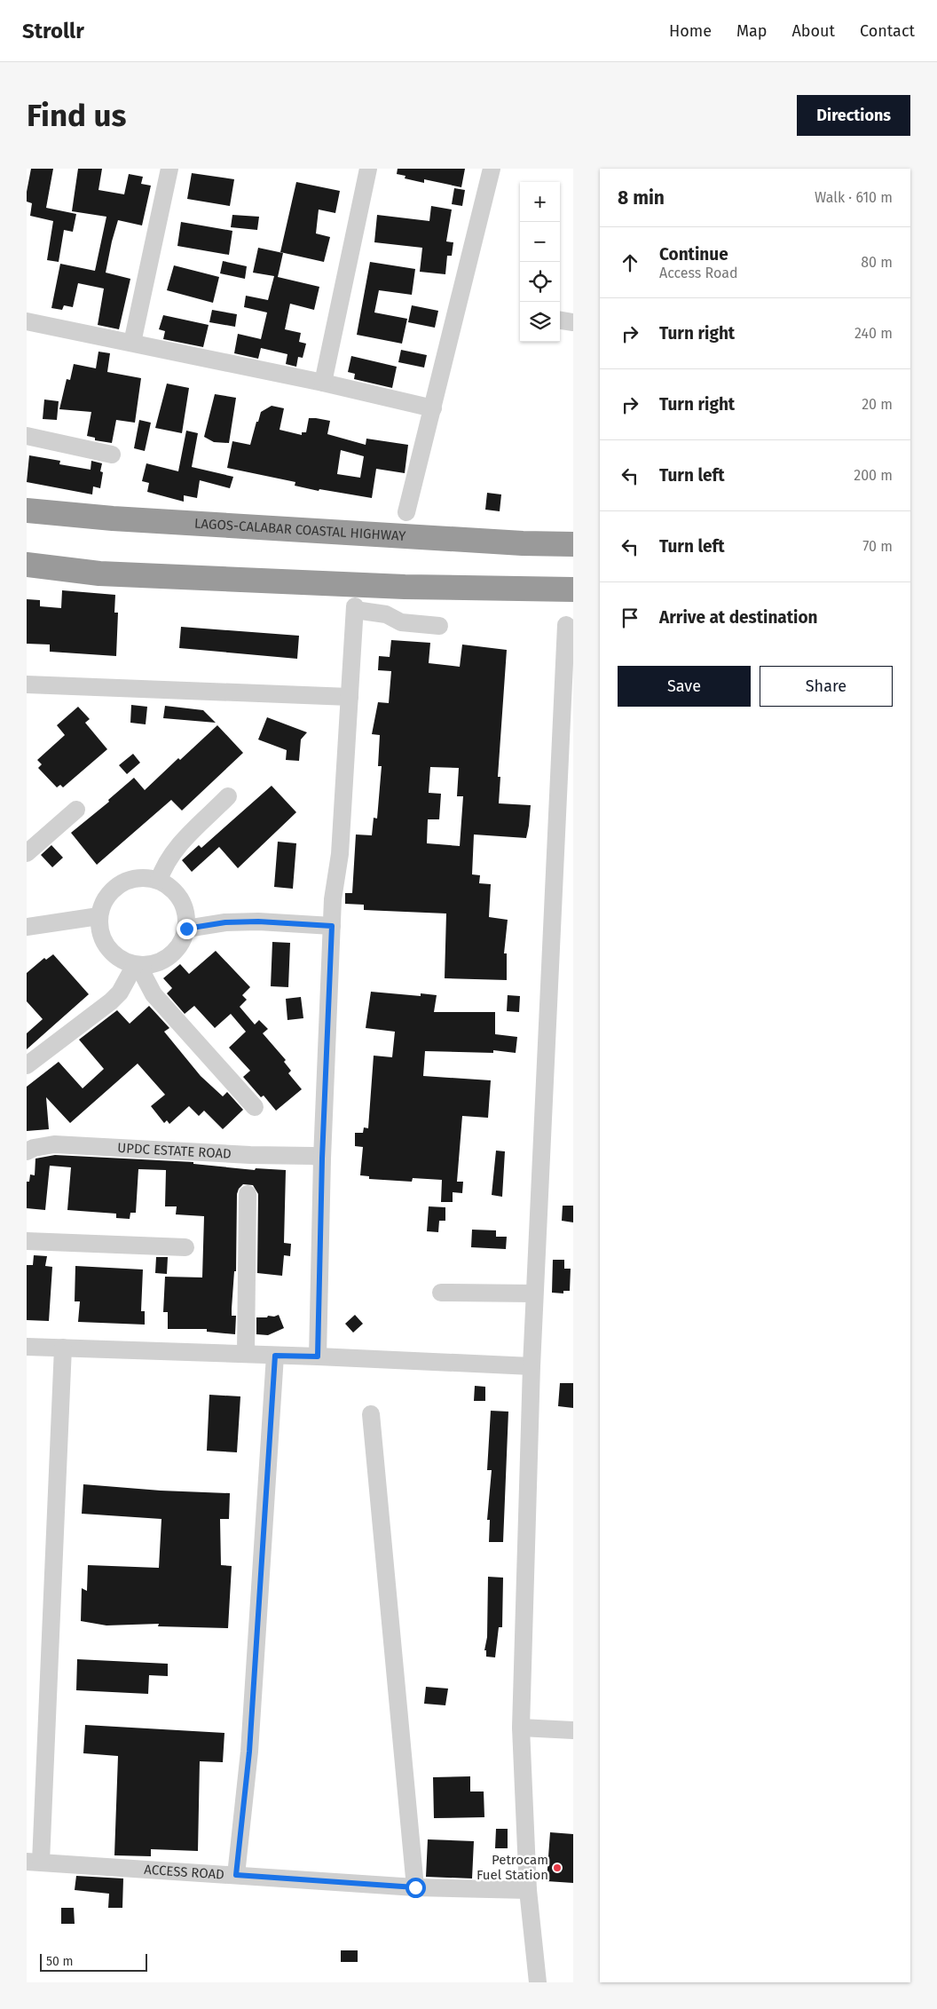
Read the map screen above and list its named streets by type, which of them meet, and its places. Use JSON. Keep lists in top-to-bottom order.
{
  "streets": {
    "highway": ["LAGOS-CALABAR COASTAL HIGHWAY"],
    "street": ["UPDC ESTATE ROAD", "ACCESS ROAD"]
  },
  "places": ["Petrocam Fuel Station"],
  "scale_bar": "50 m",
  "page": {
    "header": "Strollr",
    "nav": [
      "Home",
      "Map",
      "About",
      "Contact"
    ],
    "buttons": [
      "Directions",
      ["Save", "Share"]
    ],
    "title": "Find us",
    "heading": ["8 min", "Walk · 610 m"],
    "map_buttons": ["+", "−"],
    "list": [
      ["Continue", "Access Road", "80 m"],
      ["Turn right", "240 m"],
      ["Turn right", "20 m"],
      ["Turn left", "200 m"],
      ["Turn left", "70 m"],
      "Arrive at destination"
    ],
    "scale": "50 m"
  }
}
